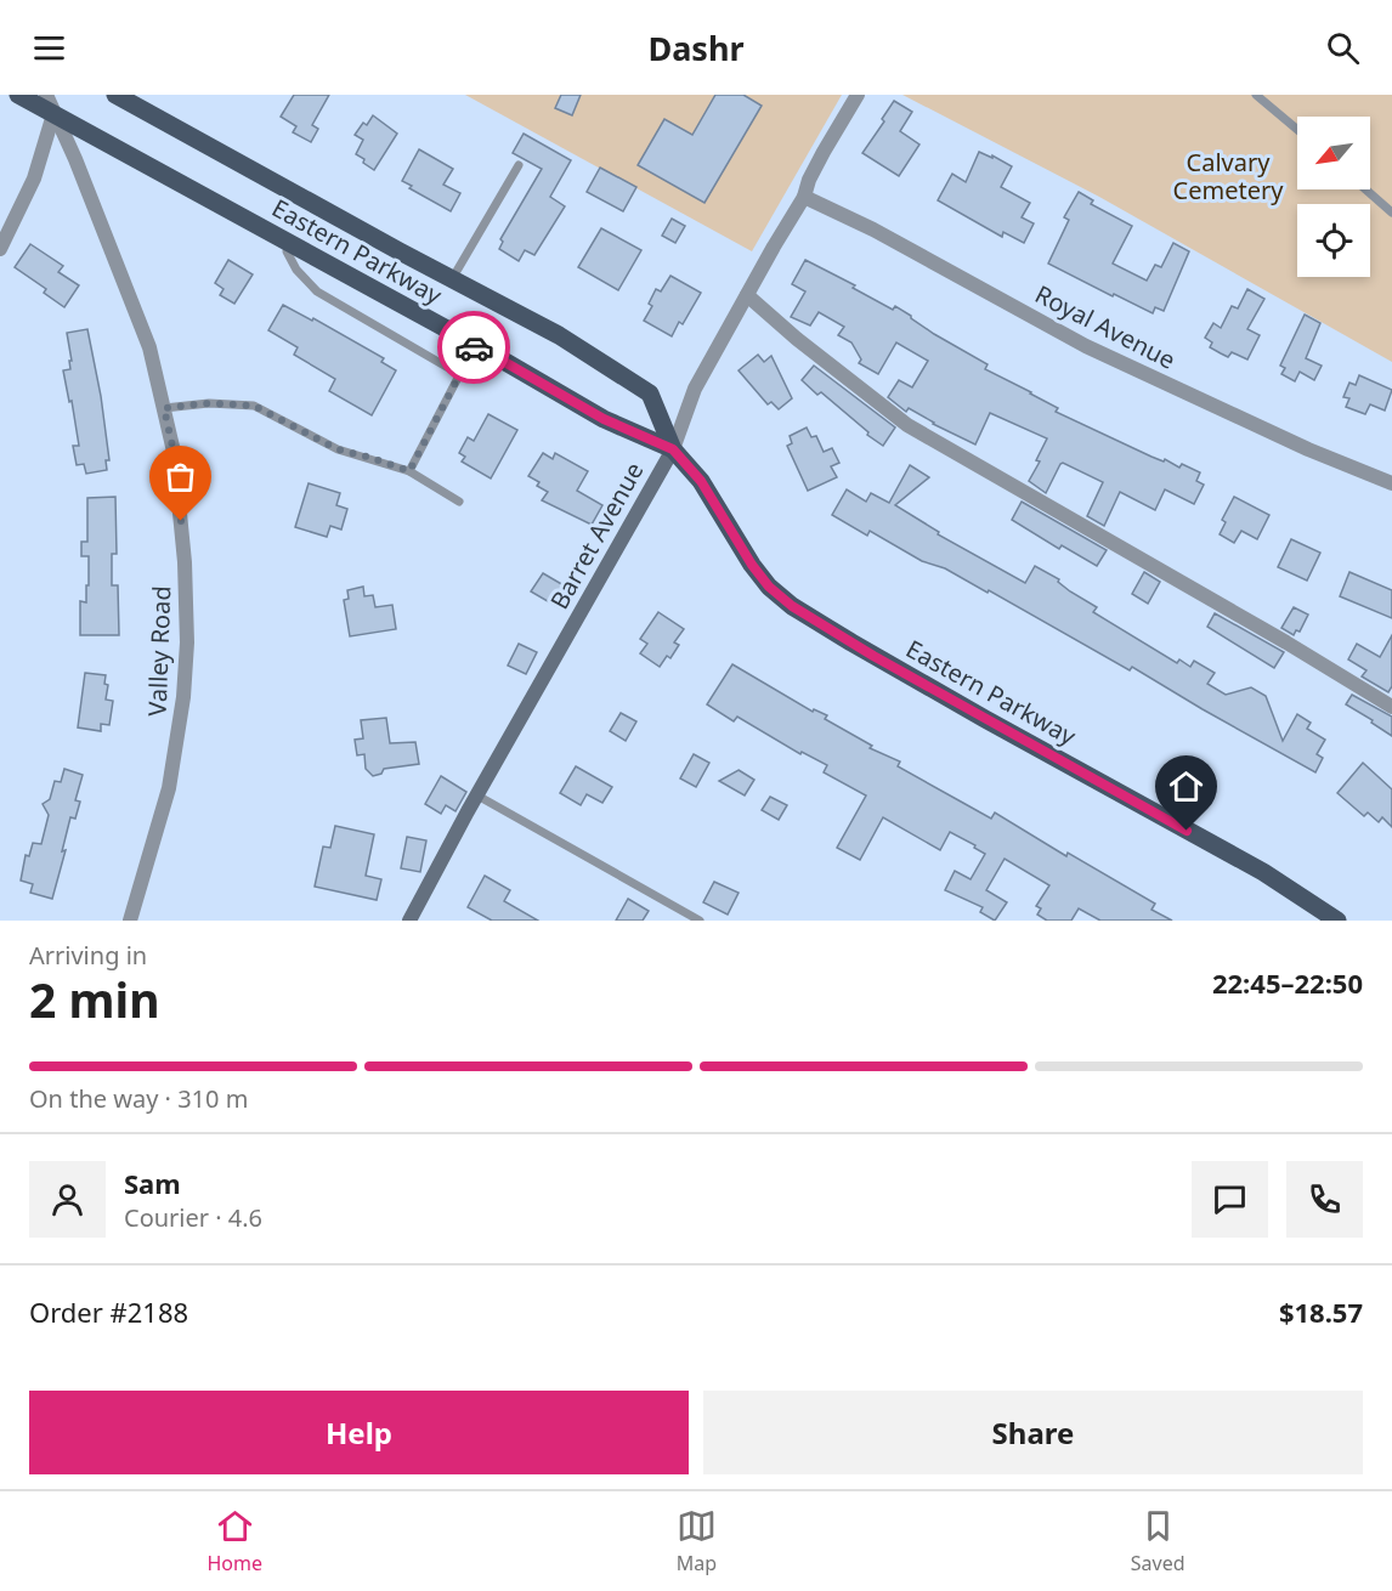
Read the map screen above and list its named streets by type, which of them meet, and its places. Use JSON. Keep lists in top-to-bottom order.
{
  "streets": {
    "main road": ["Eastern Parkway"],
    "street": ["Royal Avenue", "Barret Avenue", "Valley Road"]
  },
  "crossings": [
    ["Eastern Parkway", "Barret Avenue"],
    ["Eastern Parkway", "Valley Road"],
    ["Royal Avenue", "Barret Avenue"]
  ],
  "parks": ["Calvary Cemetery"],
  "north": "bottom left",
  "page": {
    "header": "Dashr",
    "heading": ["2 min", "Arriving in", "22:45–22:50"],
    "panel": [
      "Sam",
      "Courier · 4.6",
      "Order #2188",
      "$18.57"
    ],
    "bar": "On the way · 310 m",
    "buttons": ["Help", "Share"],
    "tabs": ["Home", "Map", "Saved"]
  }
}
